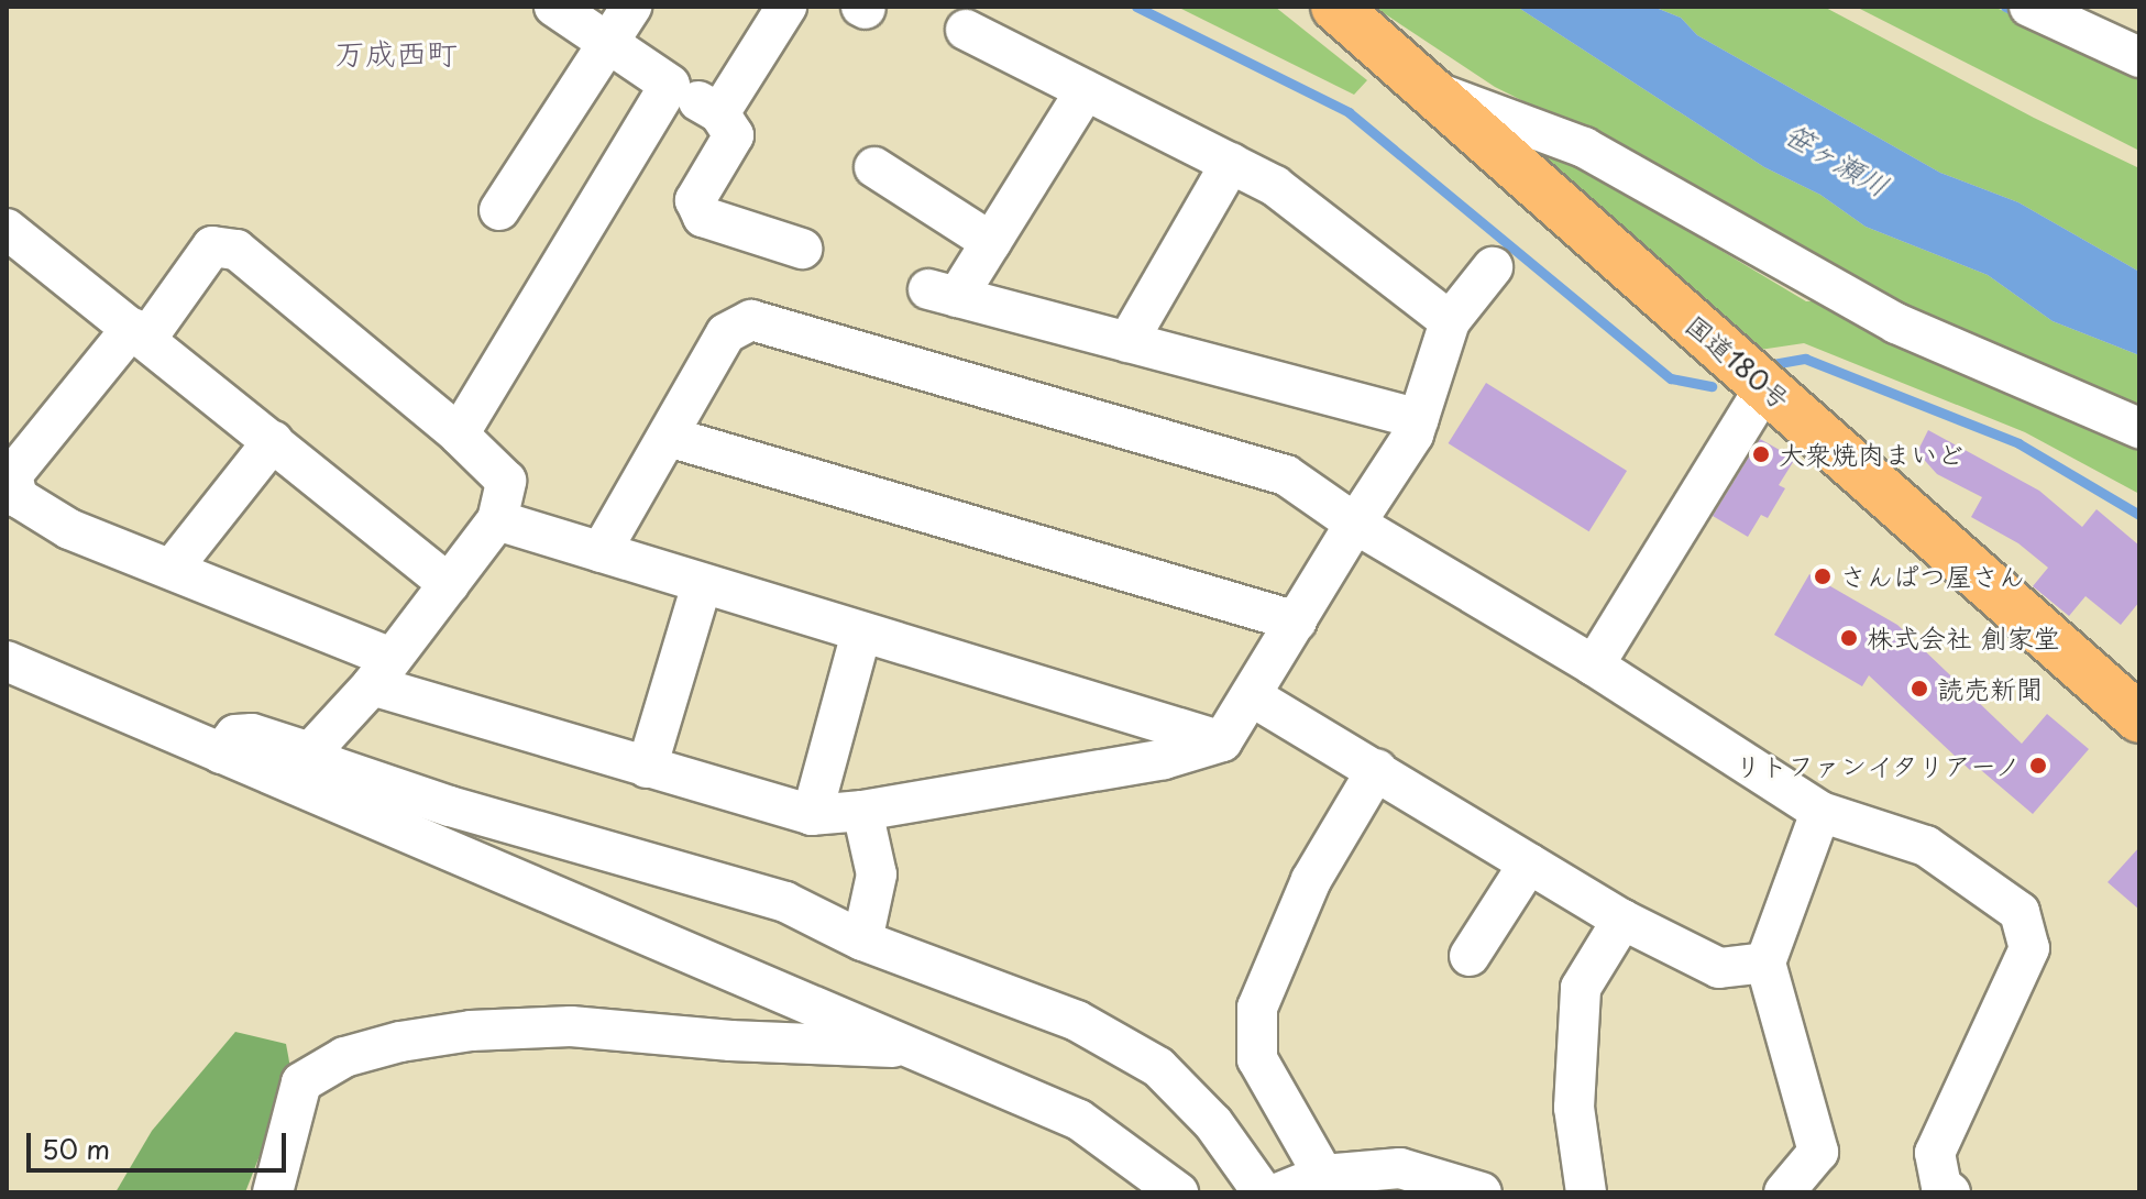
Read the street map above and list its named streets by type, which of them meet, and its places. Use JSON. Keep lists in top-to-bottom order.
{
  "streets": {
    "highway": ["国道180号"]
  },
  "districts": ["万成西町"],
  "water": ["笹ヶ瀬川"],
  "places": [
    "大衆焼肉まいど",
    "さんぱつ屋さん",
    "株式会社 創家堂",
    "読売新聞",
    "リトファンイタリアーノ"
  ],
  "scale_bar": "50 m"
}
